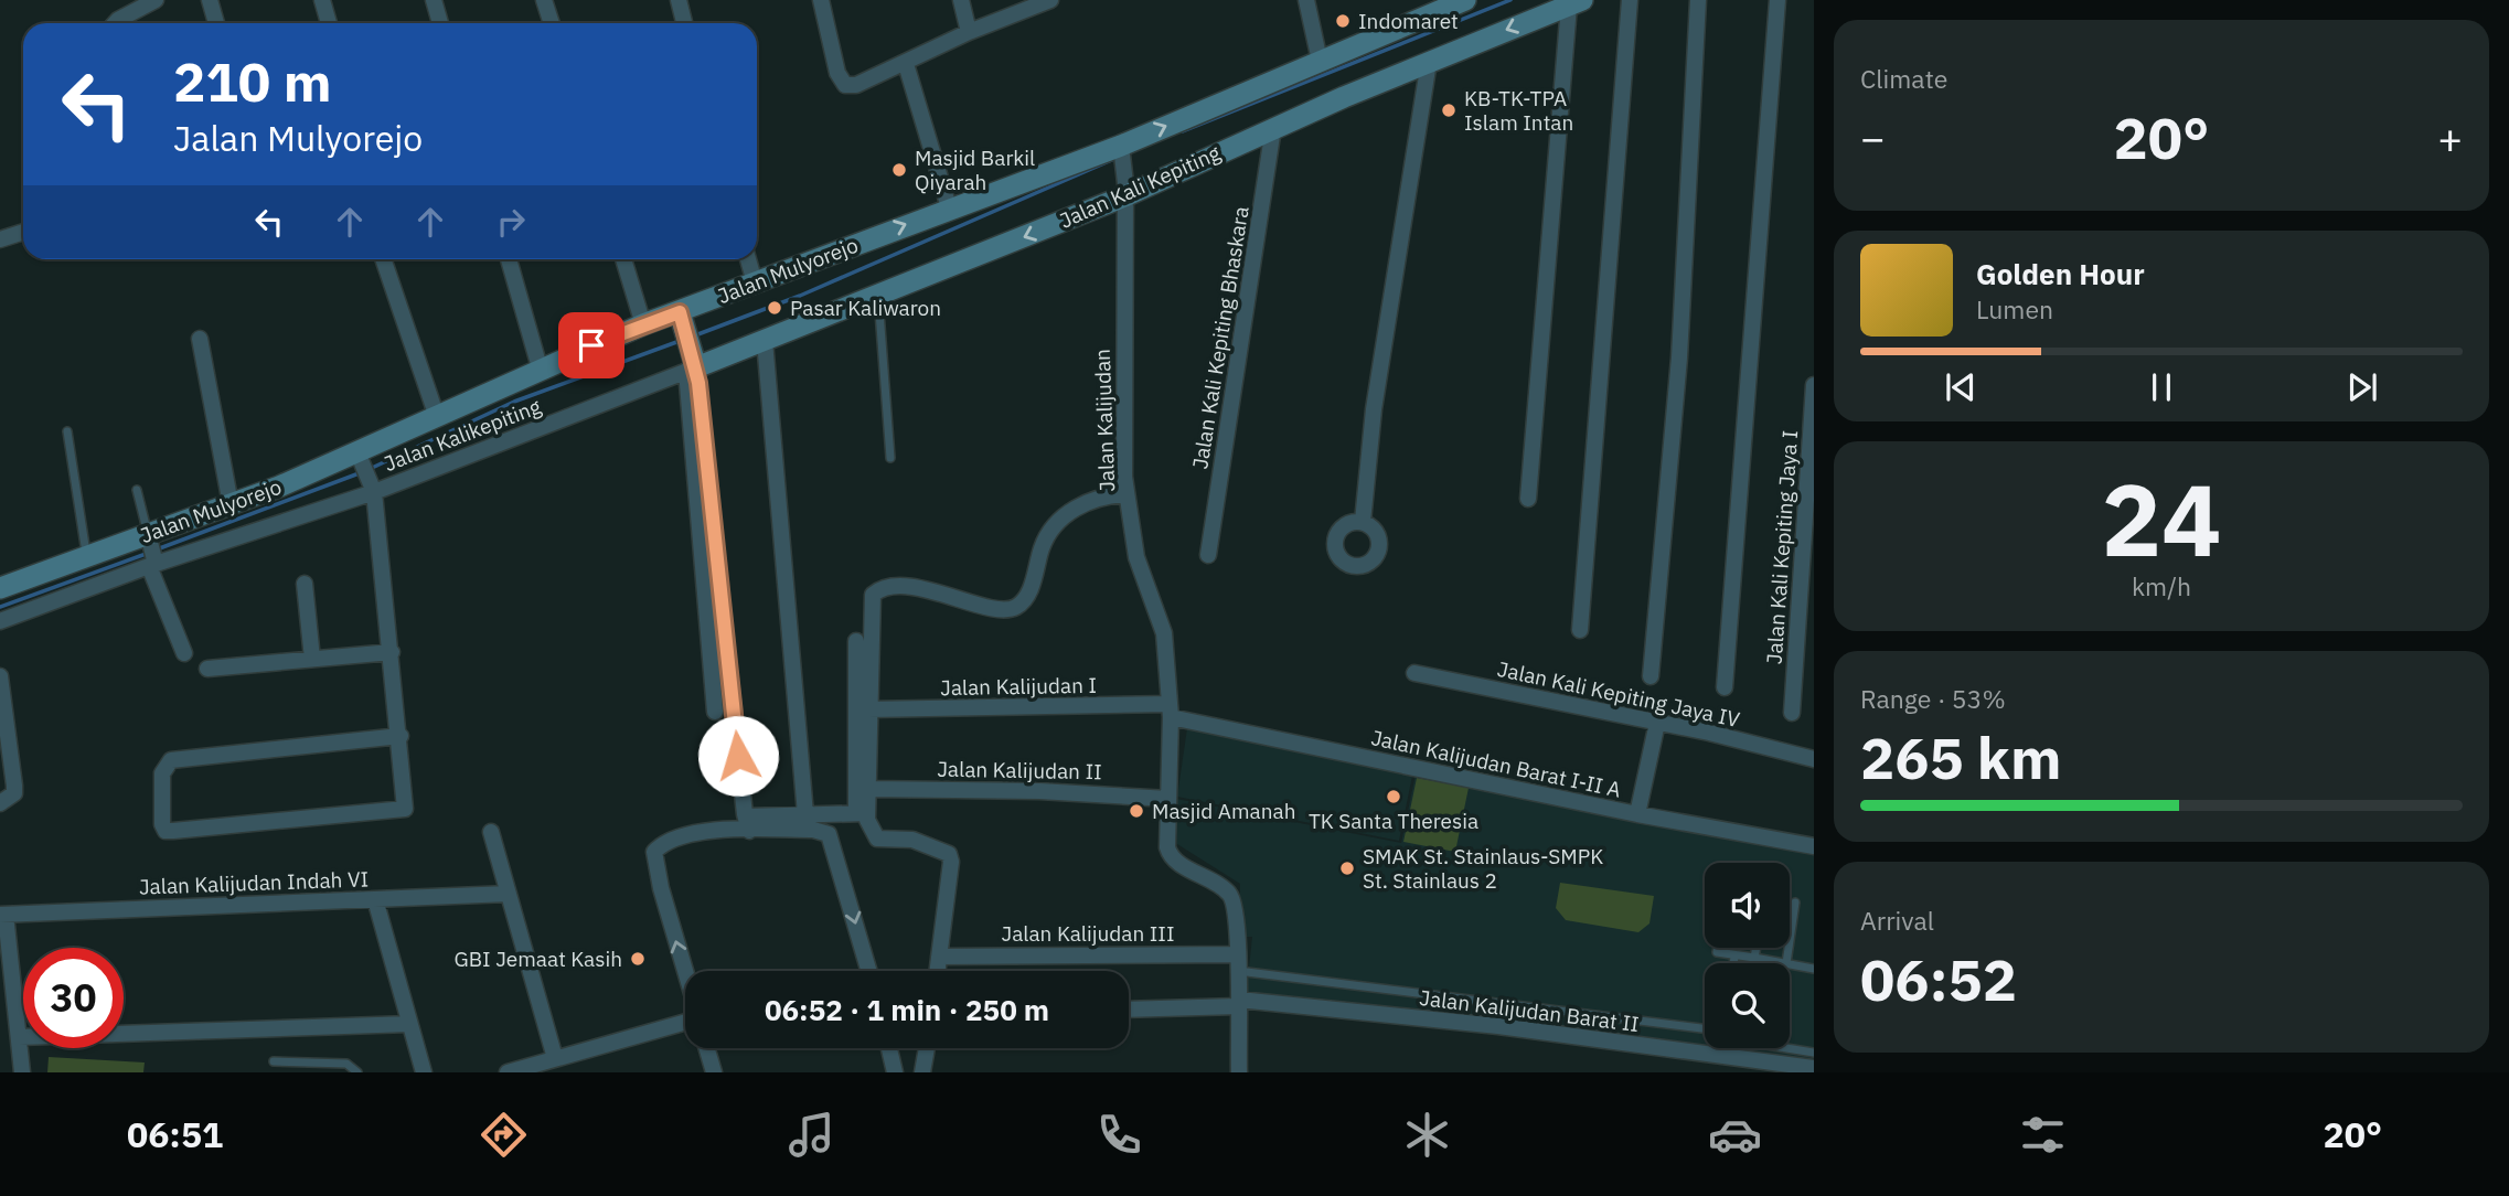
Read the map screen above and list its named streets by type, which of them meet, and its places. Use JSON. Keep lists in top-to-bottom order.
{
  "streets": {
    "main road": ["Jalan Kali Kepiting", "Jalan Mulyorejo"],
    "street": [
      "Jalan Kali Kepiting Bhaskara",
      "Jalan Kalijudan",
      "Jalan Kalikepiting",
      "Jalan Kali Kepiting Jaya I",
      "Jalan Kalijudan I",
      "Jalan Kali Kepiting Jaya IV",
      "Jalan Kalijudan Barat I-II A",
      "Jalan Kalijudan II",
      "Jalan Kalijudan Indah VI",
      "Jalan Kalijudan III",
      "Jalan Kalijudan Barat II"
    ]
  },
  "crossings": [
    ["Jalan Kali Kepiting", "Jalan Kali Kepiting Bhaskara"],
    ["Jalan Kali Kepiting", "Jalan Kalijudan"],
    ["Jalan Kali Kepiting", "Jalan Kalikepiting"],
    ["Jalan Mulyorejo", "Jalan Kalijudan"],
    ["Jalan Mulyorejo", "Jalan Kalikepiting"],
    ["Jalan Kalijudan", "Jalan Kalijudan I"],
    ["Jalan Kalijudan", "Jalan Kalijudan Barat I-II A"],
    ["Jalan Kalijudan", "Jalan Kalijudan II"],
    ["Jalan Kalijudan", "Jalan Kalijudan III"],
    ["Jalan Kalijudan", "Jalan Kalijudan Barat II"],
    ["Jalan Kalijudan I", "Jalan Kalijudan Barat I-II A"]
  ],
  "one_way": ["Jalan Kali Kepiting"],
  "places": [
    "Indomaret",
    "KB-TK-TPA Islam Intan",
    "Masjid Barkil Qiyarah",
    "Pasar Kaliwaron",
    "TK Santa Theresia",
    "Masjid Amanah",
    "SMAK St. Stainlaus-SMPK St. Stainlaus 2",
    "GBI Jemaat Kasih"
  ],
  "page": {
    "tile": [
      "Climate",
      ["24", "km/h"],
      ["Range · 53%", "265 km"],
      ["Arrival", "06:52"]
    ],
    "turn": ["210 m", "Jalan Mulyorejo"],
    "heat": ["−", "20°", "+"],
    "song": ["Golden Hour", "Lumen"],
    "limit": "30",
    "trip": "06:52 · 1 min · 250 m",
    "tabs": ["06:51", "20°"]
  }
}
